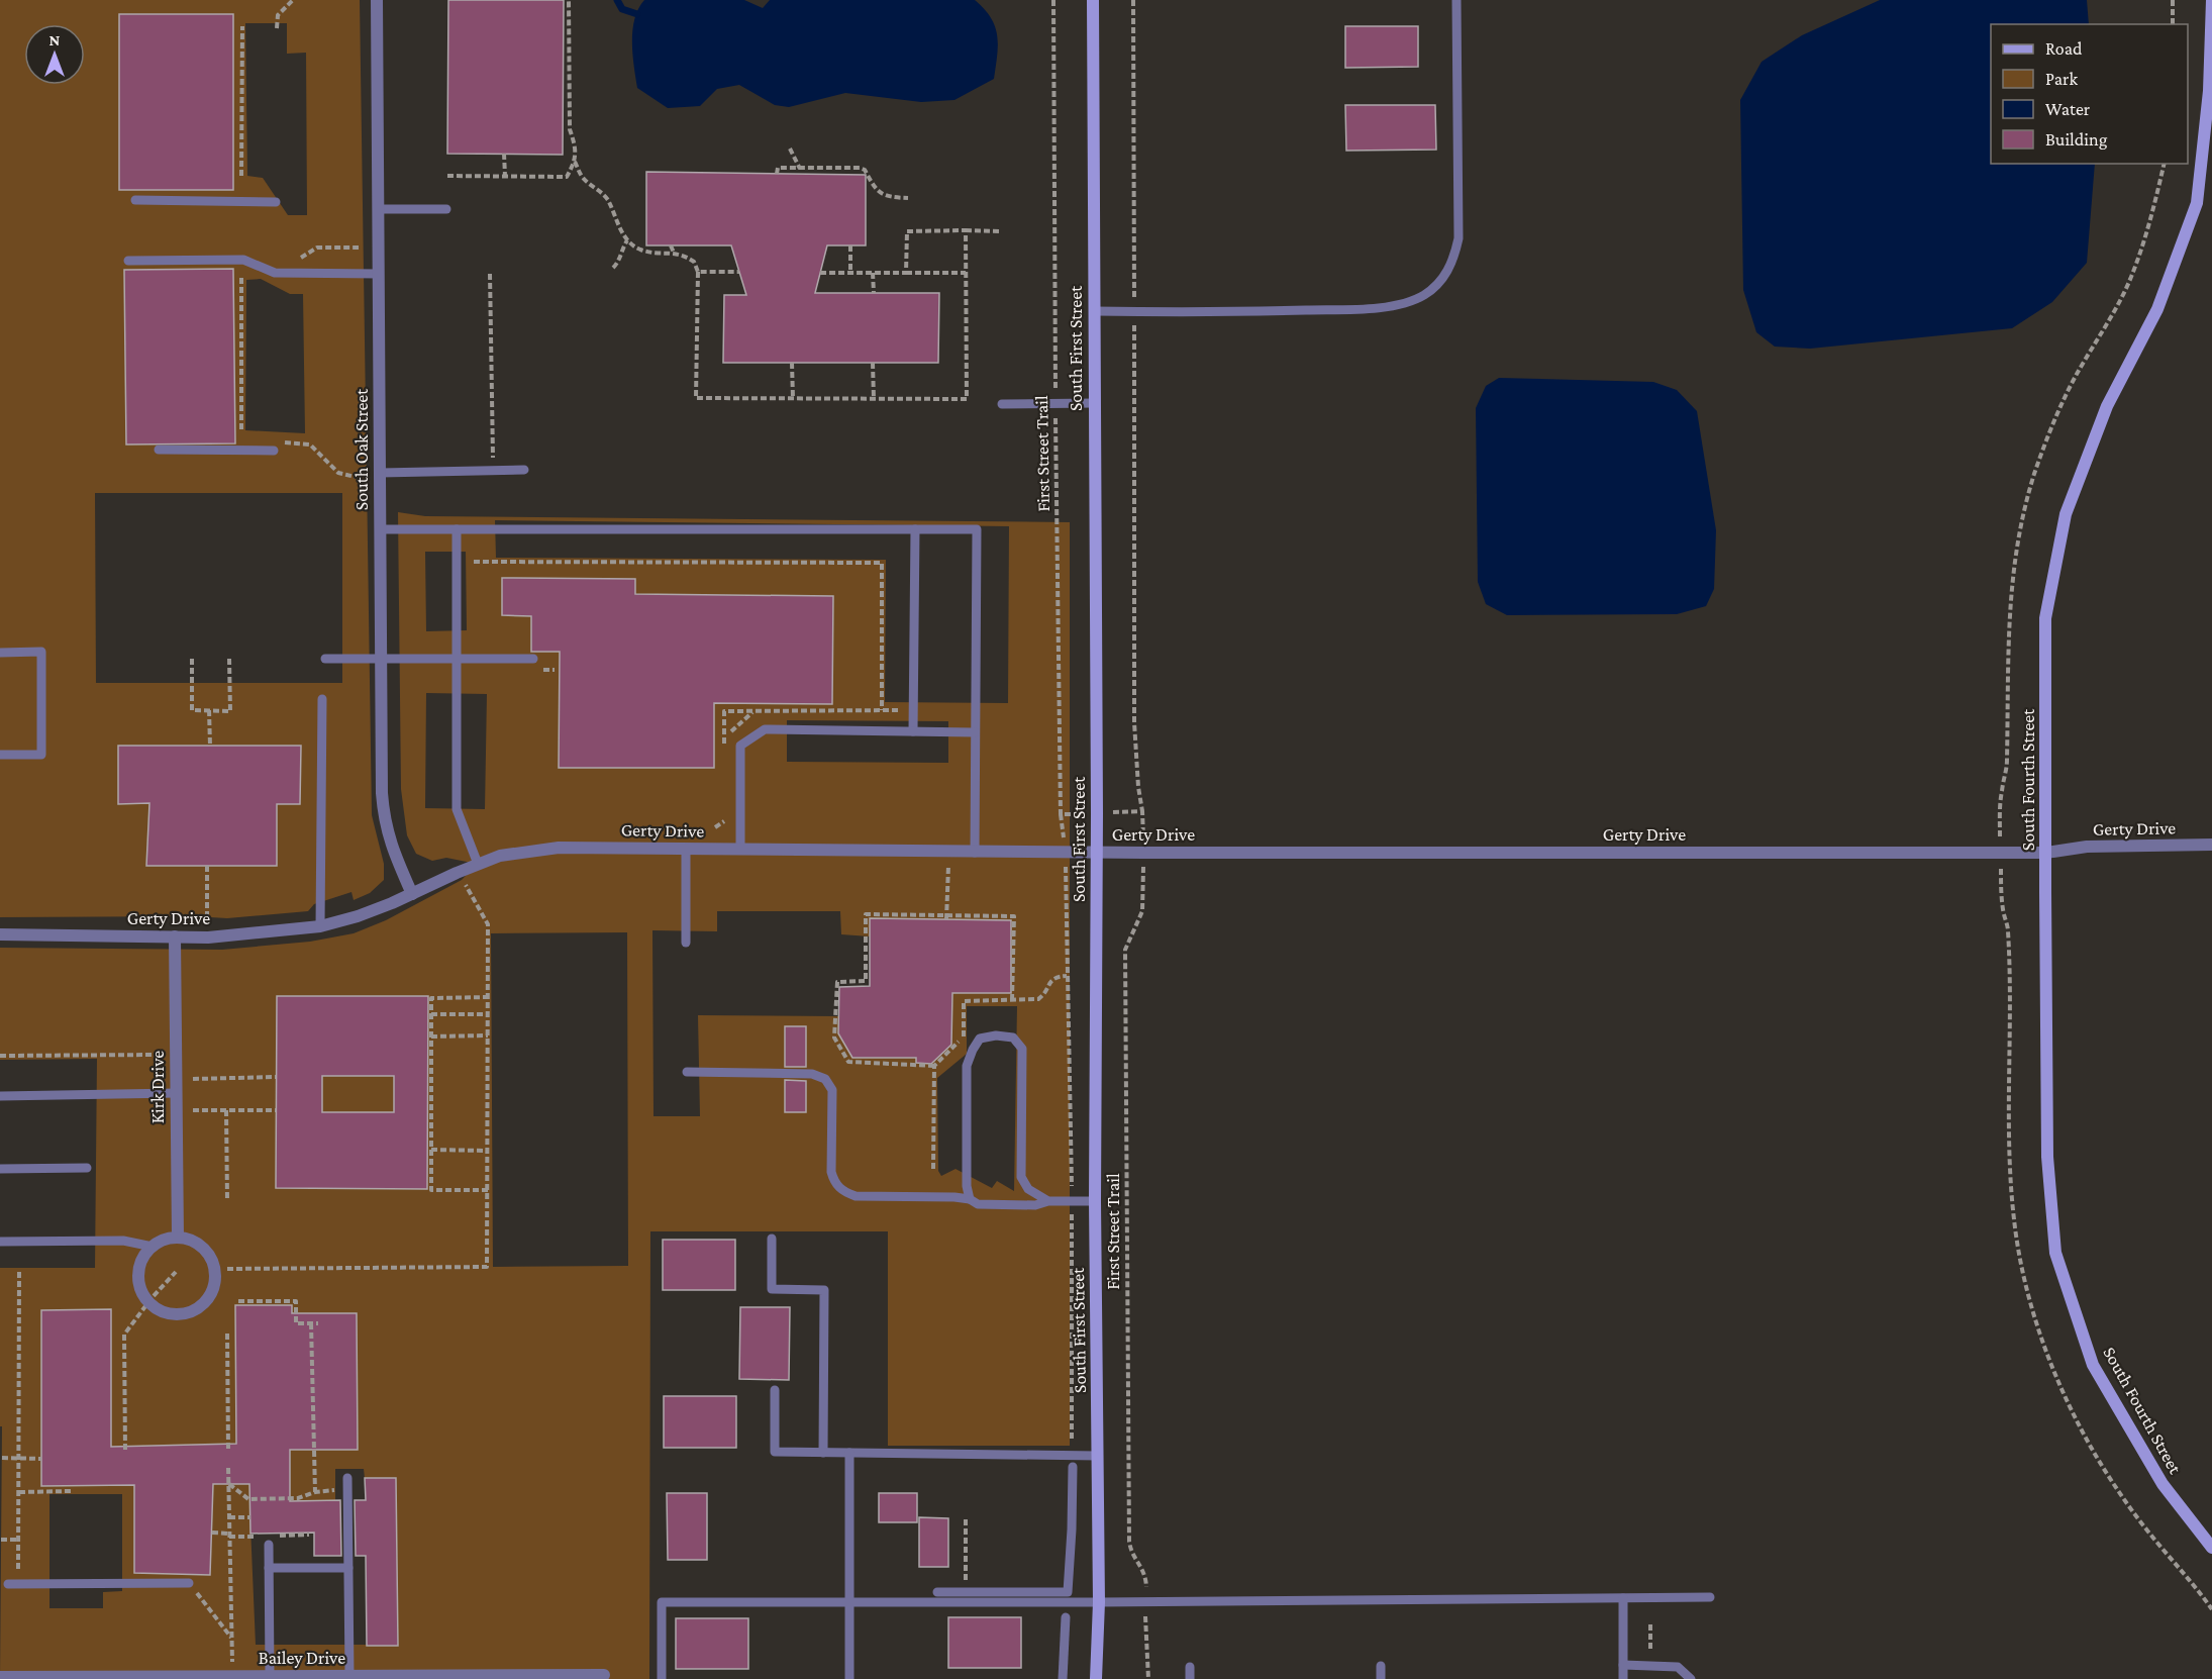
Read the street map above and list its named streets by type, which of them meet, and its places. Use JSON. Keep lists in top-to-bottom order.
{
  "streets": {
    "street": [
      "South First Street",
      "South Oak Street",
      "South Fourth Street",
      "Gerty Drive",
      "Kirk Drive",
      "Bailey Drive"
    ],
    "path": ["First Street Trail"]
  },
  "crossings": [
    ["South First Street", "First Street Trail"],
    ["South First Street", "Gerty Drive"],
    ["South Oak Street", "Gerty Drive"],
    ["South Fourth Street", "Gerty Drive"],
    ["Gerty Drive", "Kirk Drive"]
  ],
  "legend": [
    "Road",
    "Park",
    "Water",
    "Building"
  ],
  "north": "top"
}
